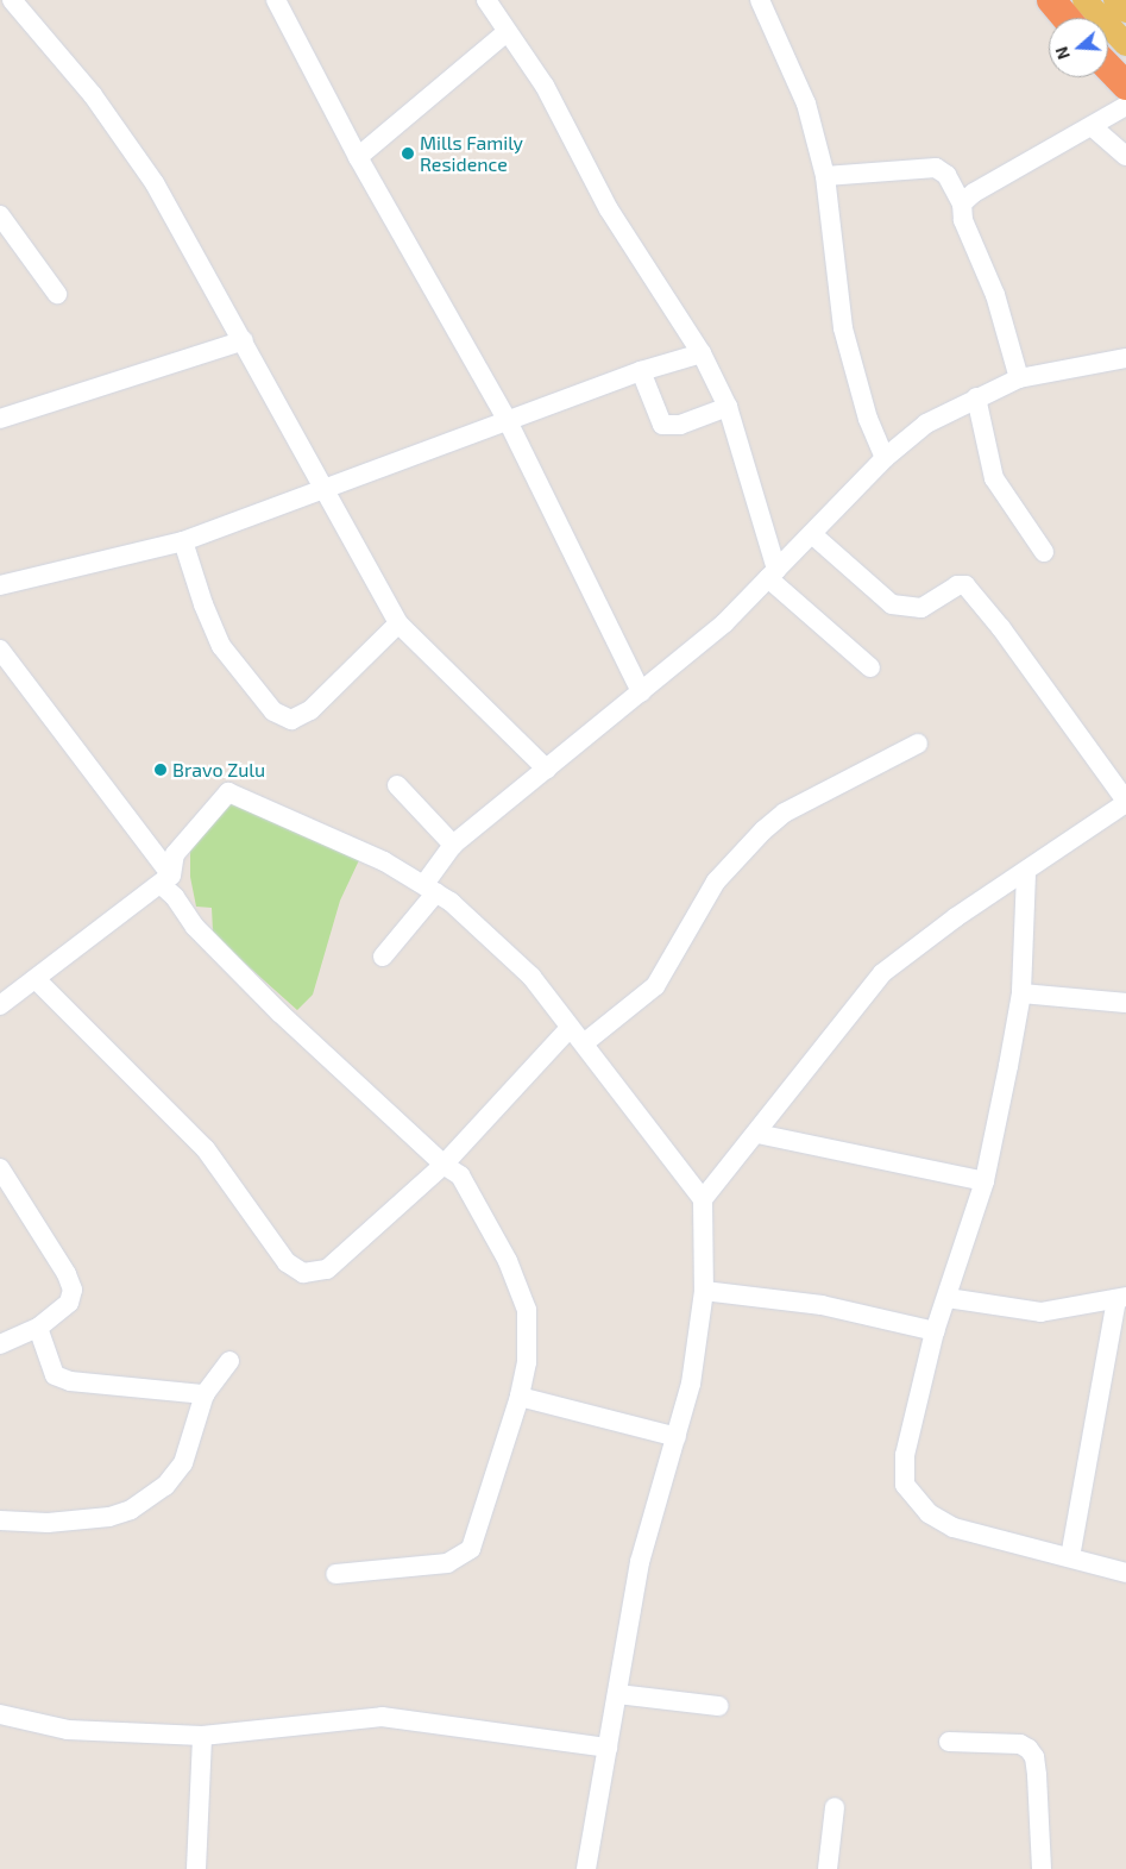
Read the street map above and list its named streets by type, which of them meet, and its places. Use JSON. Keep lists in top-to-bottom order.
{
  "places": ["Mills Family Residence", "Bravo Zulu"],
  "north": "left"
}
